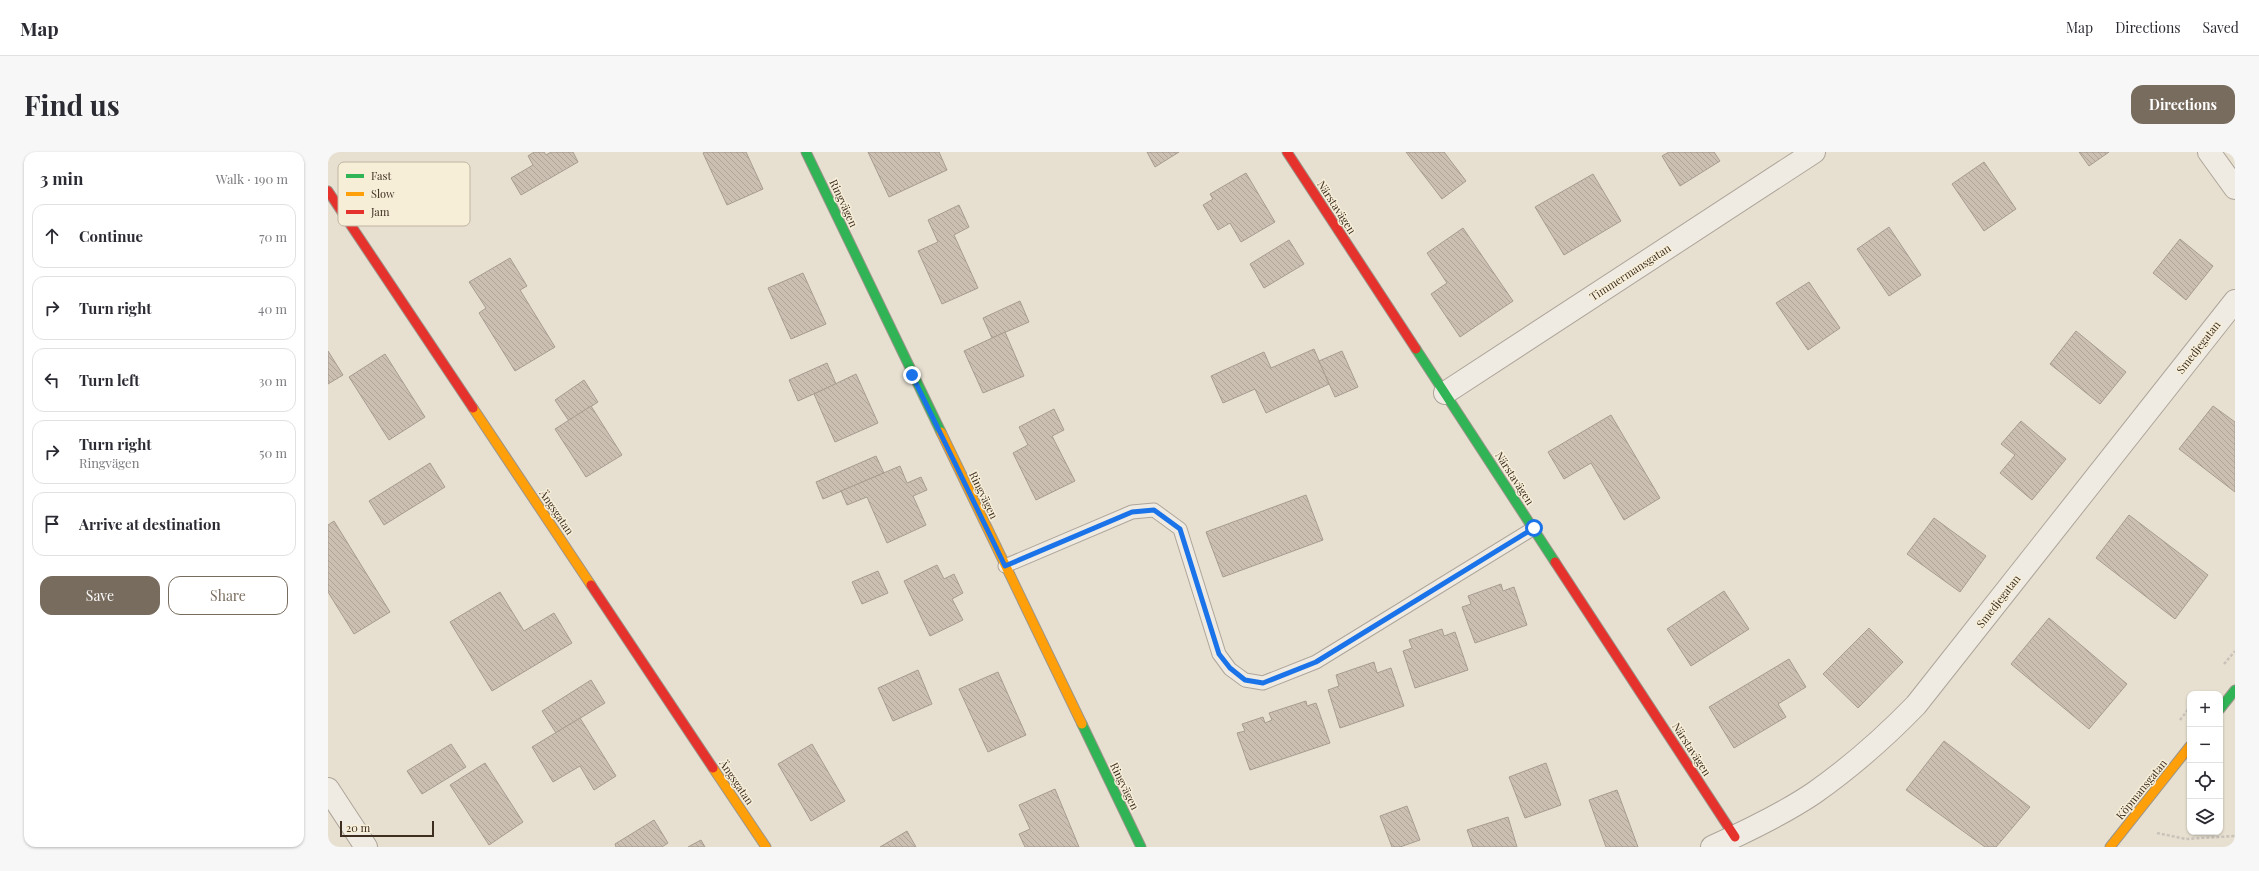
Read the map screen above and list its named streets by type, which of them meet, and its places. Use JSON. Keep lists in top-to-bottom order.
{
  "streets": {
    "street": [
      "Ringvägen",
      "Närstavägen",
      "Timmermansgatan",
      "Smedjegatan",
      "Ängsgatan",
      "Köpmansgatan"
    ]
  },
  "crossings": [
    ["Närstavägen", "Timmermansgatan"],
    ["Närstavägen", "Smedjegatan"]
  ],
  "legend": ["Fast", "Slow", "Jam"],
  "scale_bar": "20 m",
  "page": {
    "header": "Map",
    "nav": ["Map", "Directions", "Saved"],
    "buttons": [
      "Directions",
      ["Save", "Share"]
    ],
    "title": "Find us",
    "heading": ["3 min", "Walk · 190 m"],
    "list": [
      ["Continue", "70 m"],
      ["Turn right", "40 m"],
      ["Turn left", "30 m"],
      ["Turn right", "Ringvägen", "50 m"],
      "Arrive at destination"
    ],
    "map_buttons": ["+", "−"],
    "scale": "20 m"
  }
}
